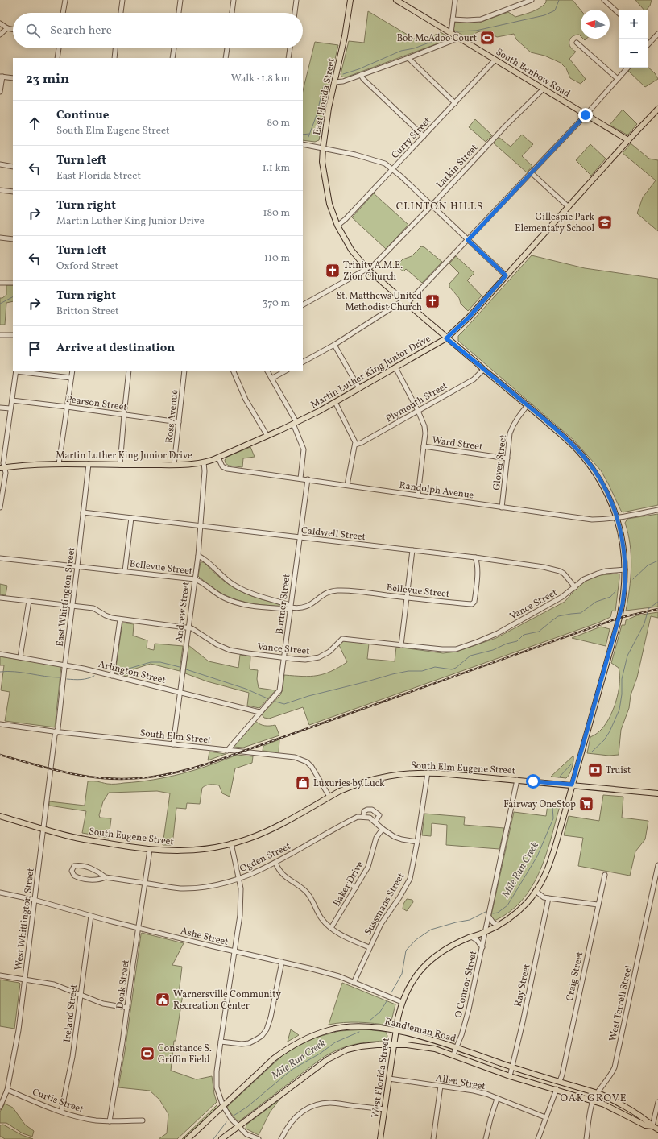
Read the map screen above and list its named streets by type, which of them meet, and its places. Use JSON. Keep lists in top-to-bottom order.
{
  "streets": {
    "main road": [
      "South Benbow Road",
      "East Florida Street",
      "Martin Luther King Junior Drive",
      "South Elm Eugene Street",
      "South Eugene Street",
      "Randleman Road",
      "West Florida Street"
    ],
    "street": [
      "Curry Street",
      "Larkin Street",
      "Plymouth Street",
      "Pearson Street",
      "Ross Avenue",
      "Ward Street",
      "Glover Street",
      "Randolph Avenue",
      "Caldwell Street",
      "Bellevue Street",
      "East Whittington Street",
      "Burtner Street",
      "Vance Street",
      "Andrew Street",
      "Arlington Street",
      "South Elm Street",
      "Ogden Street",
      "Baker Drive",
      "Sussmans Street",
      "West Whittington Street",
      "Ashe Street",
      "Craig Street",
      "Doak Street",
      "O Connor Street",
      "Ray Street",
      "West Terrell Street",
      "Ireland Street",
      "Allen Street",
      "Curtis Street"
    ]
  },
  "crossings": [
    ["South Benbow Road", "Curry Street"],
    ["South Benbow Road", "Larkin Street"],
    ["South Benbow Road", "Martin Luther King Junior Drive"],
    ["East Florida Street", "Curry Street"],
    ["East Florida Street", "Larkin Street"],
    ["East Florida Street", "Martin Luther King Junior Drive"],
    ["East Florida Street", "Plymouth Street"],
    ["East Florida Street", "Glover Street"],
    ["East Florida Street", "Randolph Avenue"],
    ["East Florida Street", "Vance Street"],
    ["East Florida Street", "South Elm Eugene Street"],
    ["East Florida Street", "West Florida Street"],
    ["Martin Luther King Junior Drive", "Ross Avenue"],
    ["Martin Luther King Junior Drive", "Randolph Avenue"],
    ["Martin Luther King Junior Drive", "East Whittington Street"],
    ["Martin Luther King Junior Drive", "Andrew Street"],
    ["Pearson Street", "Ross Avenue"],
    ["Ward Street", "Glover Street"],
    ["Glover Street", "Randolph Avenue"],
    ["Randolph Avenue", "Burtner Street"],
    ["Caldwell Street", "Bellevue Street"],
    ["Caldwell Street", "East Whittington Street"],
    ["Caldwell Street", "Burtner Street"],
    ["Caldwell Street", "Vance Street"],
    ["Caldwell Street", "Andrew Street"],
    ["Bellevue Street", "East Whittington Street"],
    ["Bellevue Street", "Burtner Street"],
    ["Bellevue Street", "Andrew Street"],
    ["East Whittington Street", "Vance Street"],
    ["East Whittington Street", "Arlington Street"],
    ["East Whittington Street", "South Elm Street"],
    ["East Whittington Street", "West Whittington Street"],
    ["Burtner Street", "Vance Street"],
    ["Burtner Street", "Arlington Street"],
    ["Burtner Street", "South Elm Street"],
    ["Vance Street", "Andrew Street"],
    ["Andrew Street", "Arlington Street"],
    ["Andrew Street", "South Elm Street"],
    ["South Elm Street", "South Elm Eugene Street"],
    ["South Elm Street", "South Eugene Street"],
    ["South Elm Street", "West Whittington Street"],
    ["South Elm Eugene Street", "South Eugene Street"],
    ["South Elm Eugene Street", "Sussmans Street"],
    ["South Elm Eugene Street", "O Connor Street"],
    ["South Elm Eugene Street", "West Florida Street"],
    ["South Eugene Street", "West Whittington Street"],
    ["South Eugene Street", "Doak Street"],
    ["Ogden Street", "Doak Street"],
    ["Sussmans Street", "Ashe Street"],
    ["West Whittington Street", "Ashe Street"],
    ["West Whittington Street", "Curtis Street"],
    ["Ashe Street", "Doak Street"],
    ["Ashe Street", "Ireland Street"],
    ["Ashe Street", "West Florida Street"],
    ["Craig Street", "Randleman Road"],
    ["Doak Street", "Curtis Street"],
    ["O Connor Street", "Randleman Road"],
    ["O Connor Street", "West Florida Street"],
    ["Ray Street", "Randleman Road"],
    ["West Terrell Street", "Randleman Road"],
    ["Ireland Street", "Curtis Street"],
    ["Randleman Road", "West Florida Street"],
    ["West Florida Street", "Allen Street"]
  ],
  "districts": ["CLINTON HILLS", "OAK GROVE"],
  "water": ["Mile Run Creek"],
  "places": {
    "sports": ["Bob McAdoo Court", "Constance S. Griffin Field"],
    "school or university": ["Gillespie Park Elementary School"],
    "church": ["Trinity A.M.E. Zion Church", "St. Matthews United Methodist Church"],
    "bank": ["Truist"],
    "shop": ["Luxuries by Luck"],
    "supermarket": ["Fairway OneStop"],
    "public building": ["Warnersville Community Recreation Center"]
  },
  "north": "left",
  "page": {
    "map_buttons": ["+", "−"],
    "search": "Search here",
    "heading": ["23 min", "Walk · 1.8 km"],
    "list": [
      ["Continue", "South Elm Eugene Street", "80 m"],
      ["Turn left", "East Florida Street", "1.1 km"],
      ["Turn right", "Martin Luther King Junior Drive", "180 m"],
      ["Turn left", "Oxford Street", "110 m"],
      ["Turn right", "Britton Street", "370 m"],
      "Arrive at destination"
    ]
  }
}
